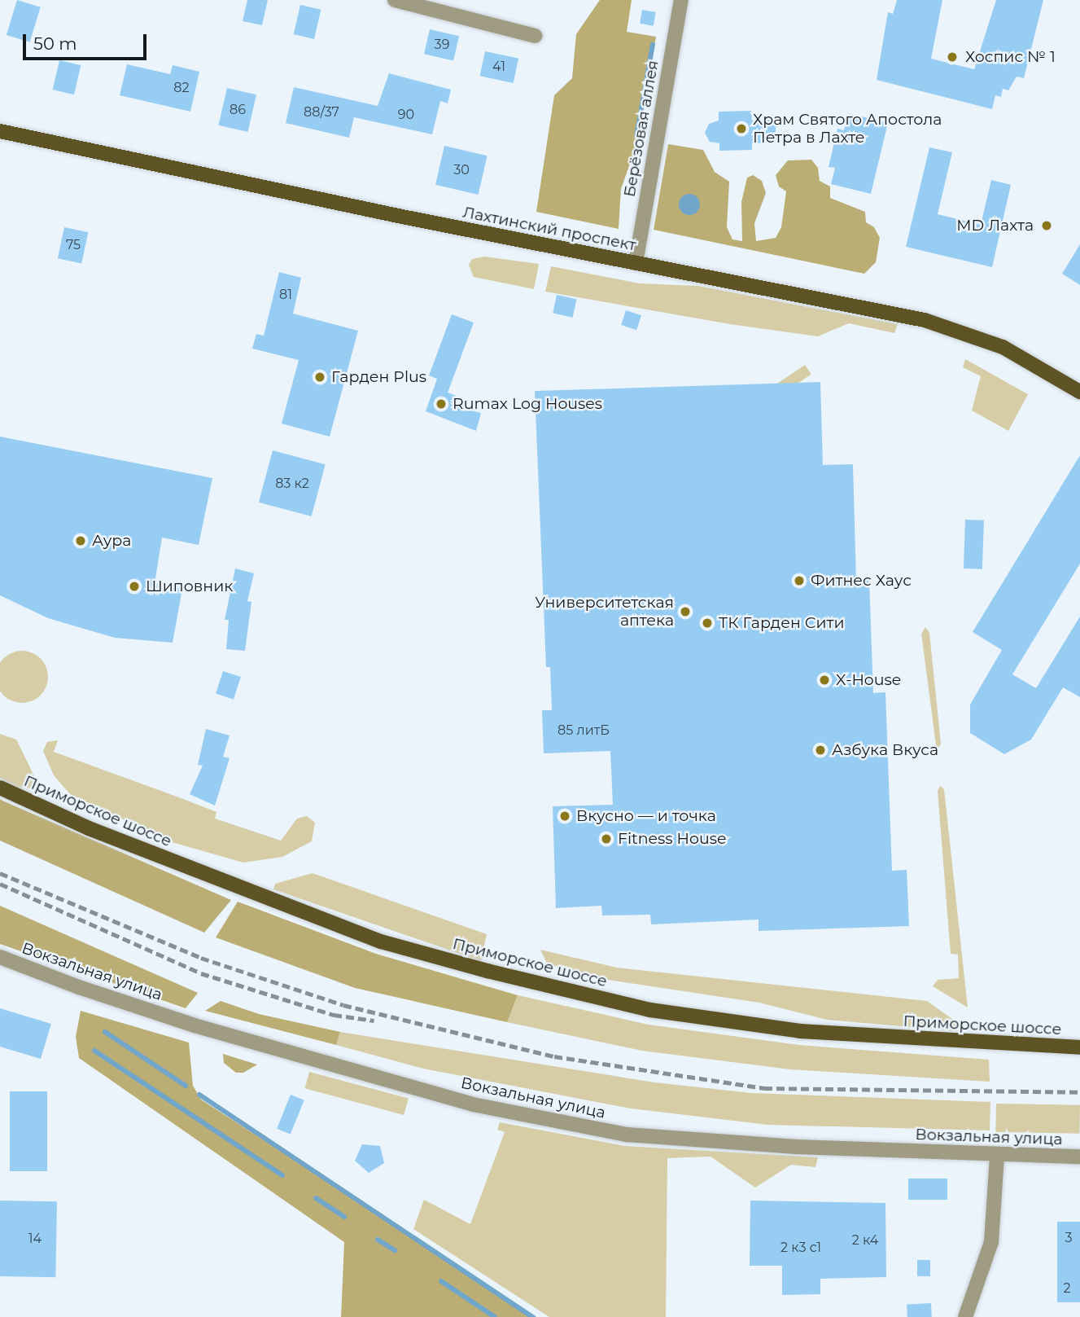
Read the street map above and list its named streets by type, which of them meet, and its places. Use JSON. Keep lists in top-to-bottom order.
{
  "streets": {
    "main road": ["Лахтинский проспект", "Приморское шоссе"],
    "street": ["Берёзовая аллея", "Вокзальная улица"]
  },
  "crossings": [
    ["Берёзовая аллея", "Лахтинский проспект"]
  ],
  "places": [
    "Хоспис № 1",
    "Храм Святого Апостола Петра в Лахте",
    "MD Лахта",
    "Гарден Plus",
    "Rumax Log Houses",
    "Аура",
    "Фитнес Хаус",
    "Шиповник",
    "Университетская аптека",
    "ТК Гарден Сити",
    "X-House",
    "Азбука Вкуса",
    "Вкусно — и точка",
    "Fitness House"
  ],
  "house_numbers": [
    "39",
    "41",
    "82",
    "86",
    "88/37",
    "90",
    "30",
    "75",
    "81",
    "83 к2",
    "85 литБ",
    "3",
    "14",
    "2 к4",
    "2 к3 с1",
    "2"
  ],
  "scale_bar": "50 m"
}
